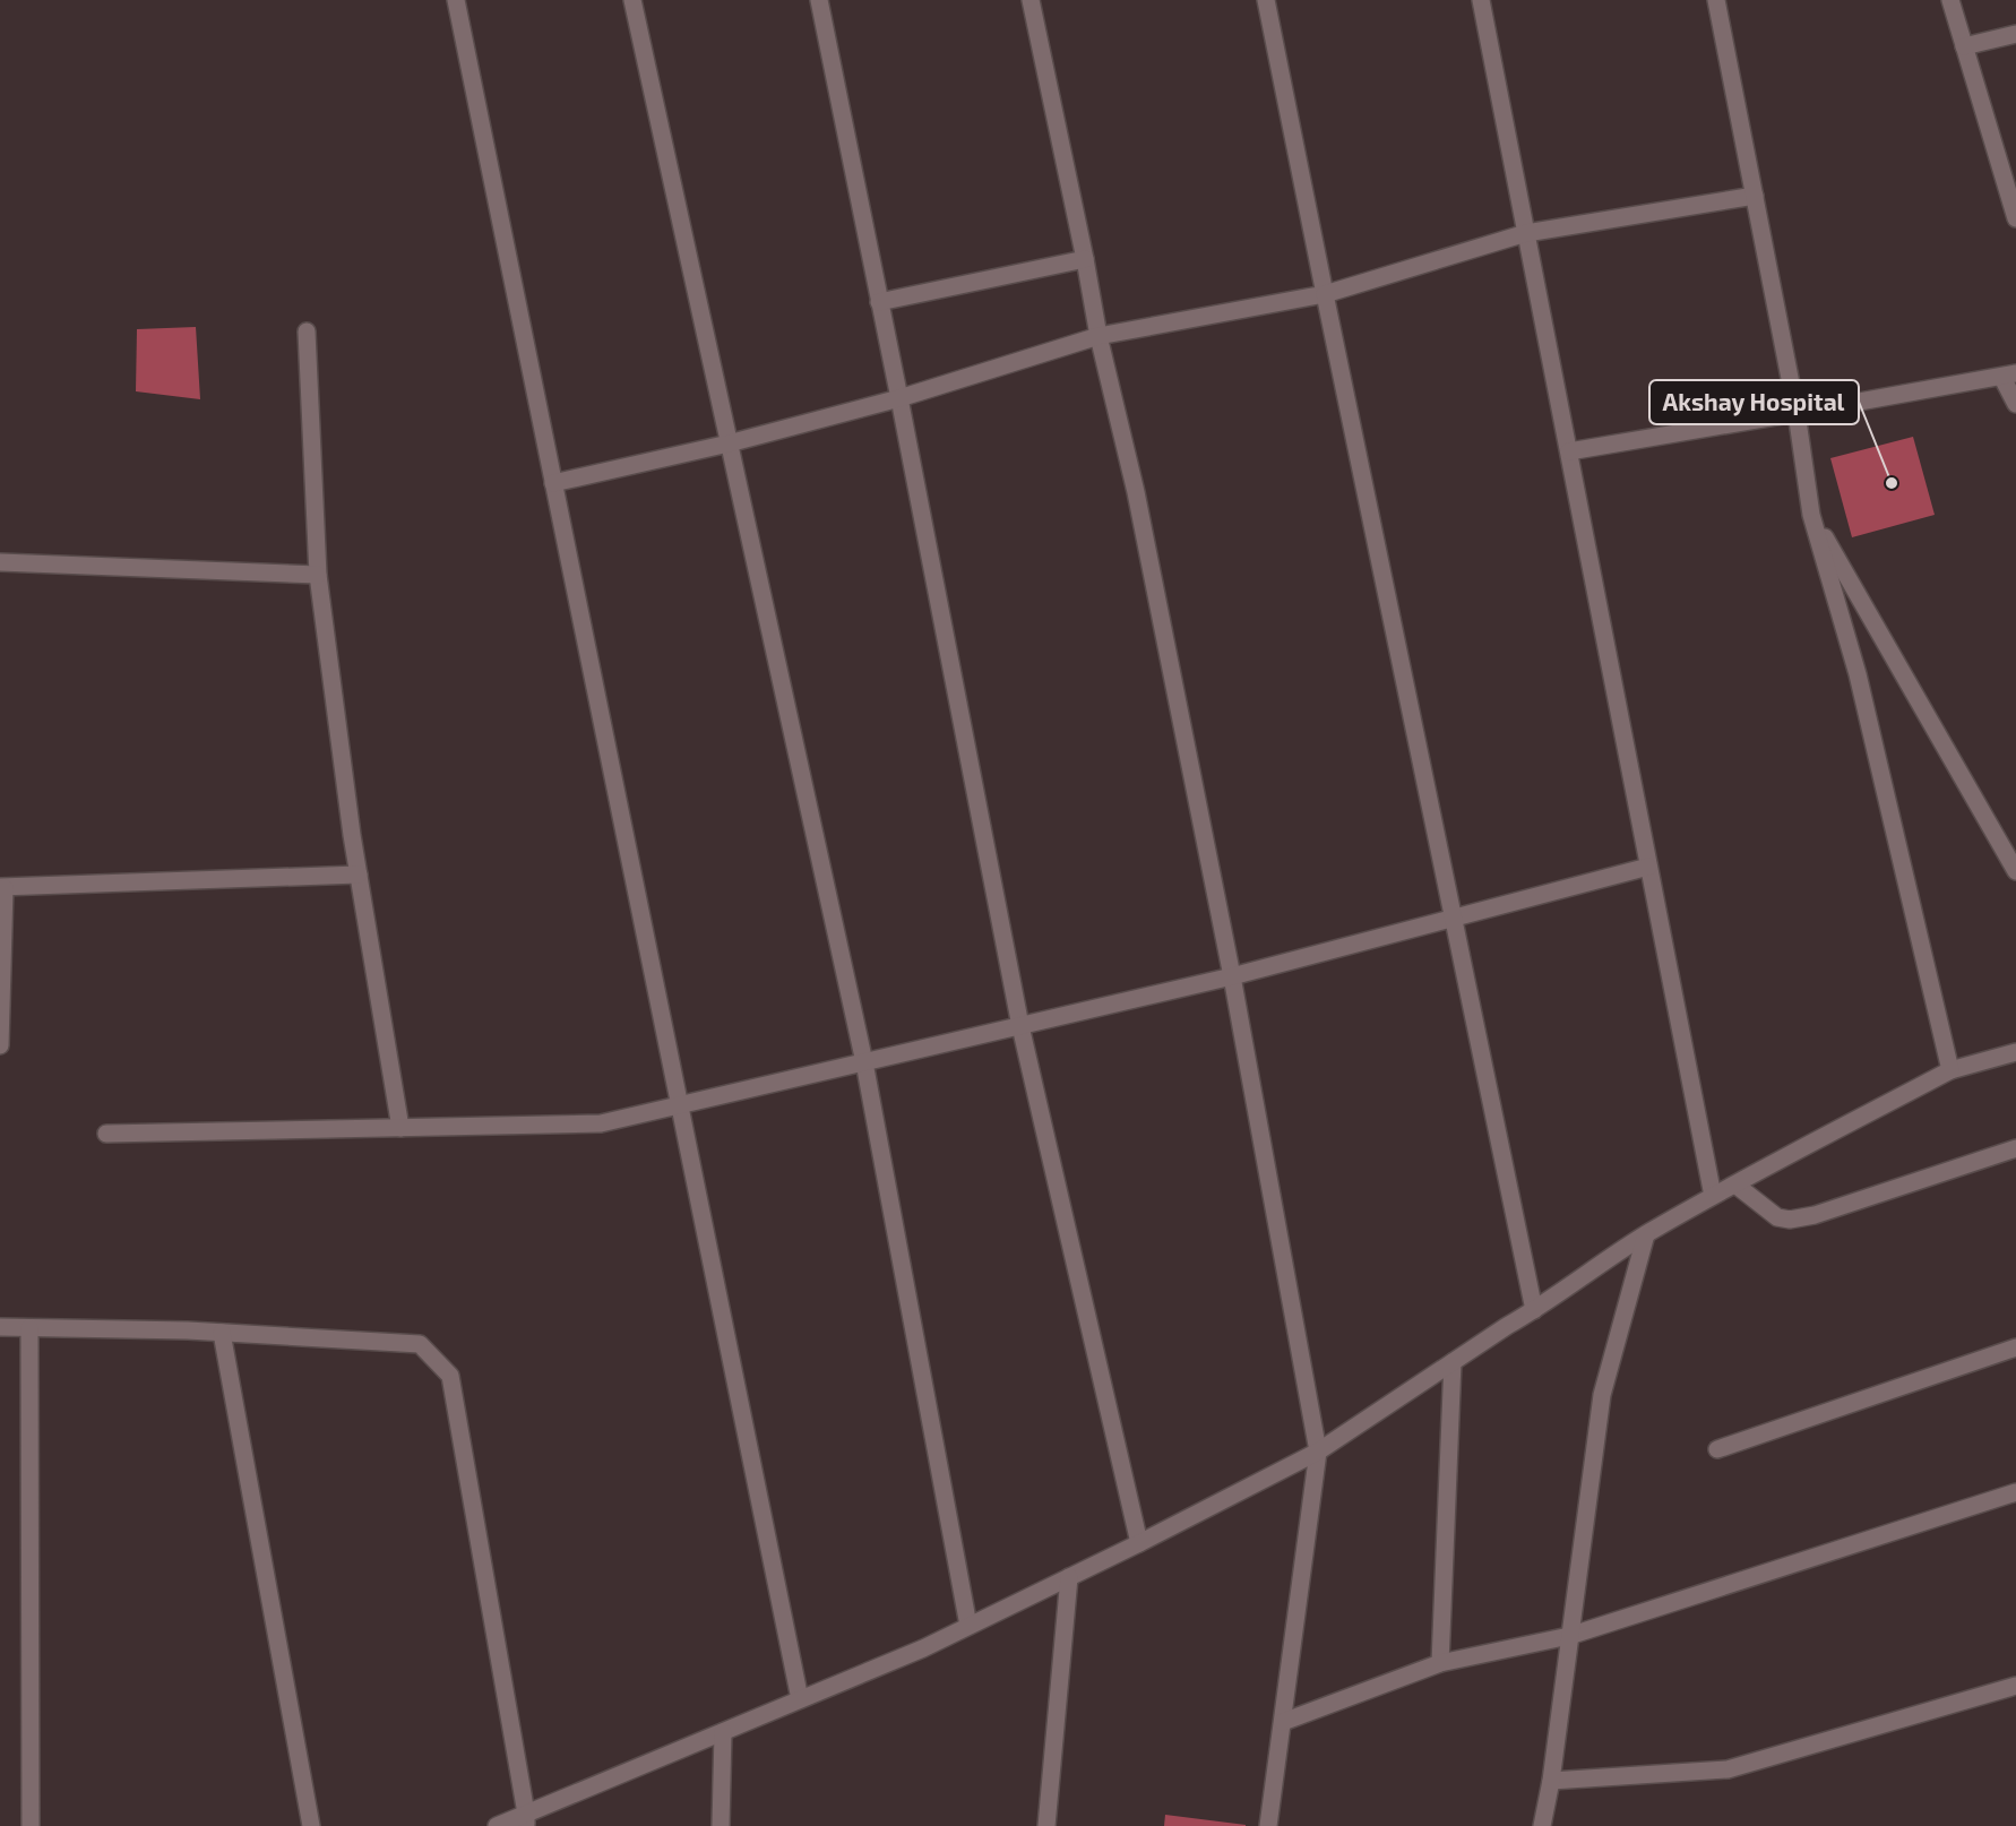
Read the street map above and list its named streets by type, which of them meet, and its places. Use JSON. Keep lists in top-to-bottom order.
{
  "places": ["Akshay Hospital"]
}
